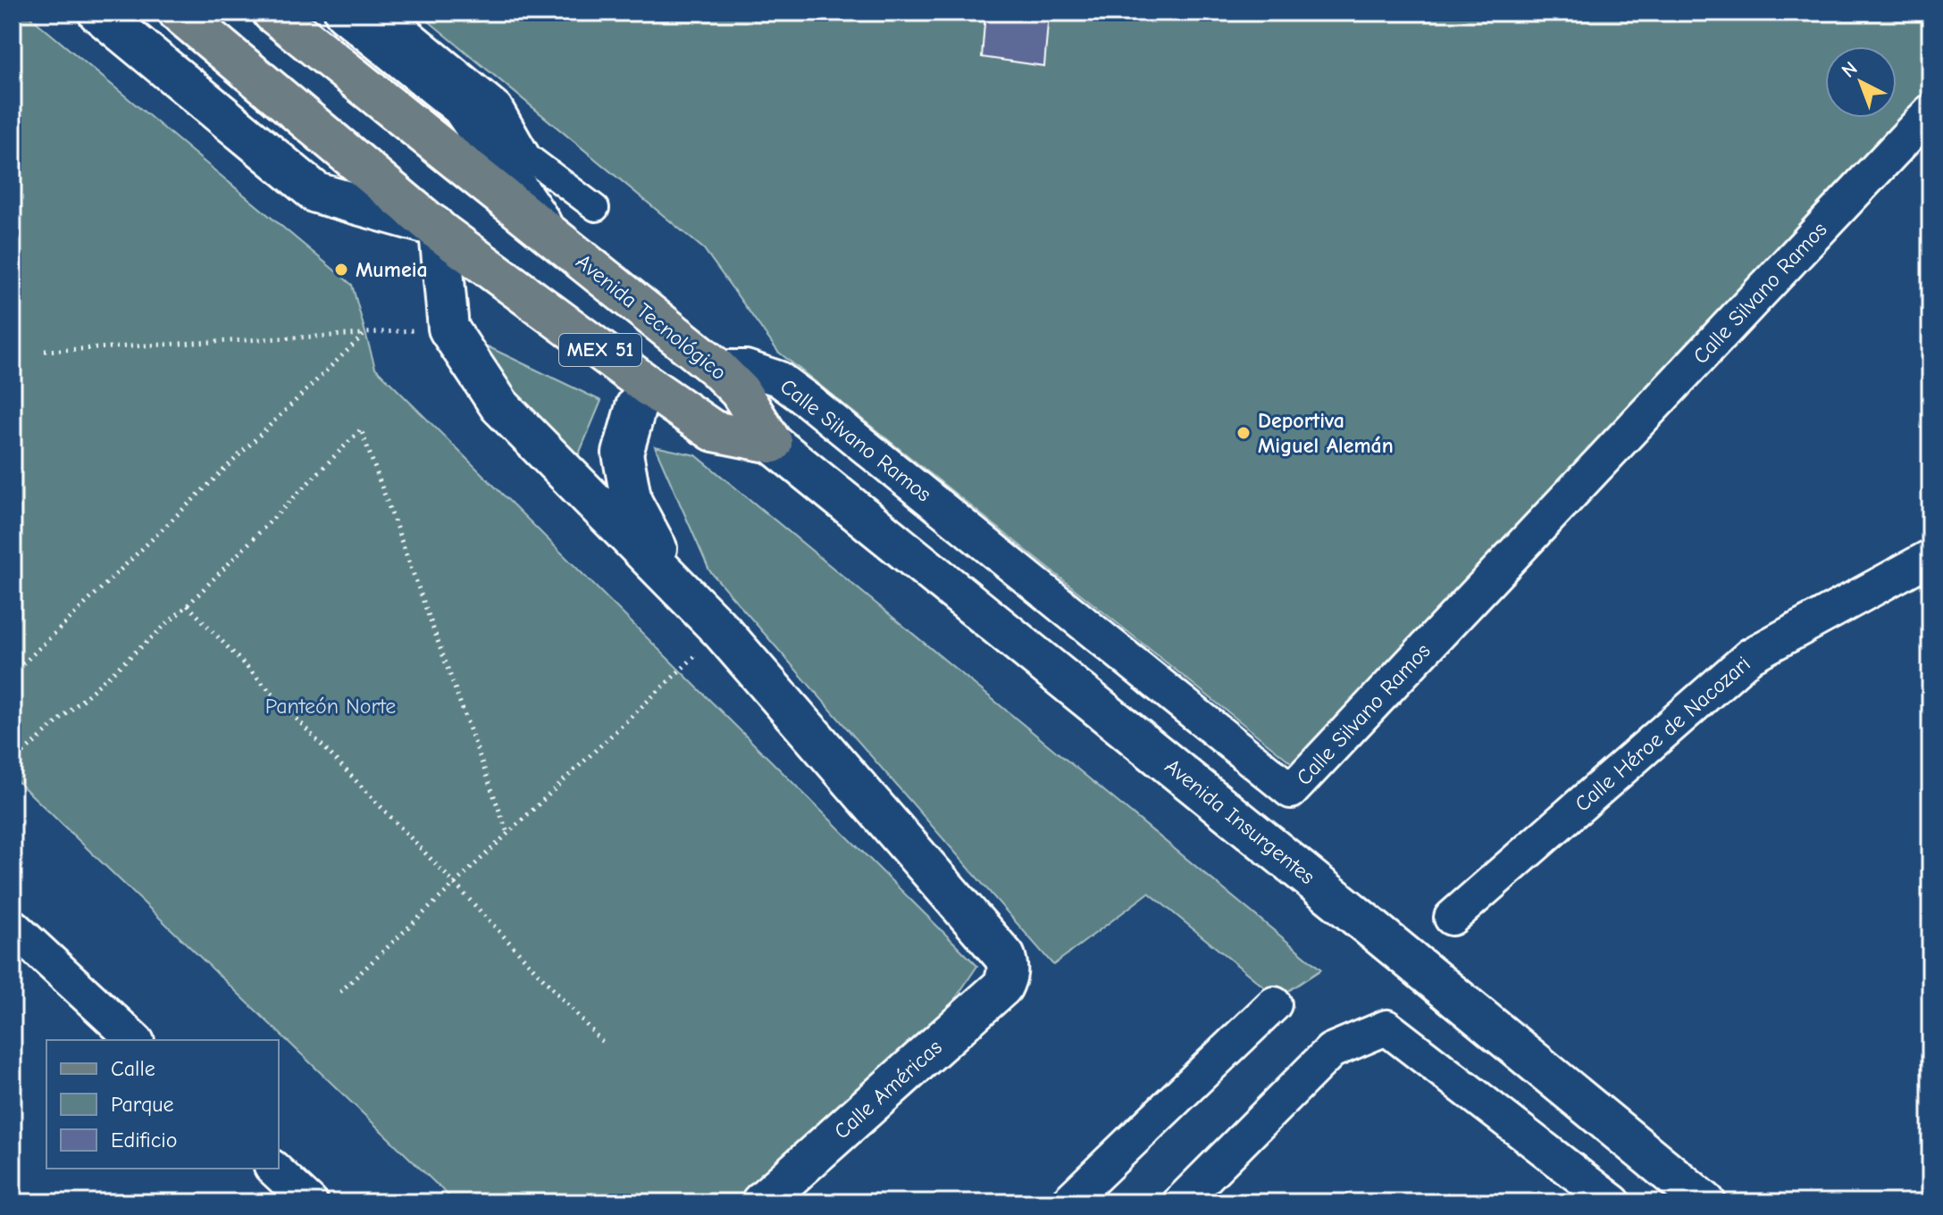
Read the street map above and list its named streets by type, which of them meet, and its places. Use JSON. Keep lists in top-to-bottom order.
{
  "streets": {
    "main road": ["Avenida Tecnológico", "MEX 51"],
    "street": [
      "Calle Silvano Ramos",
      "Calle Héroe de Nacozari",
      "Avenida Insurgentes",
      "Calle Américas"
    ]
  },
  "crossings": [
    ["Calle Silvano Ramos", "Avenida Tecnológico"],
    ["Avenida Tecnológico", "MEX 51"],
    ["Avenida Tecnológico", "Avenida Insurgentes"],
    ["MEX 51", "Avenida Insurgentes"]
  ],
  "parks": ["Panteón Norte"],
  "places": ["Mumeia", "Deportiva Miguel Alemán"],
  "legend": ["Calle", "Parque", "Edificio"],
  "north": "top left"
}
